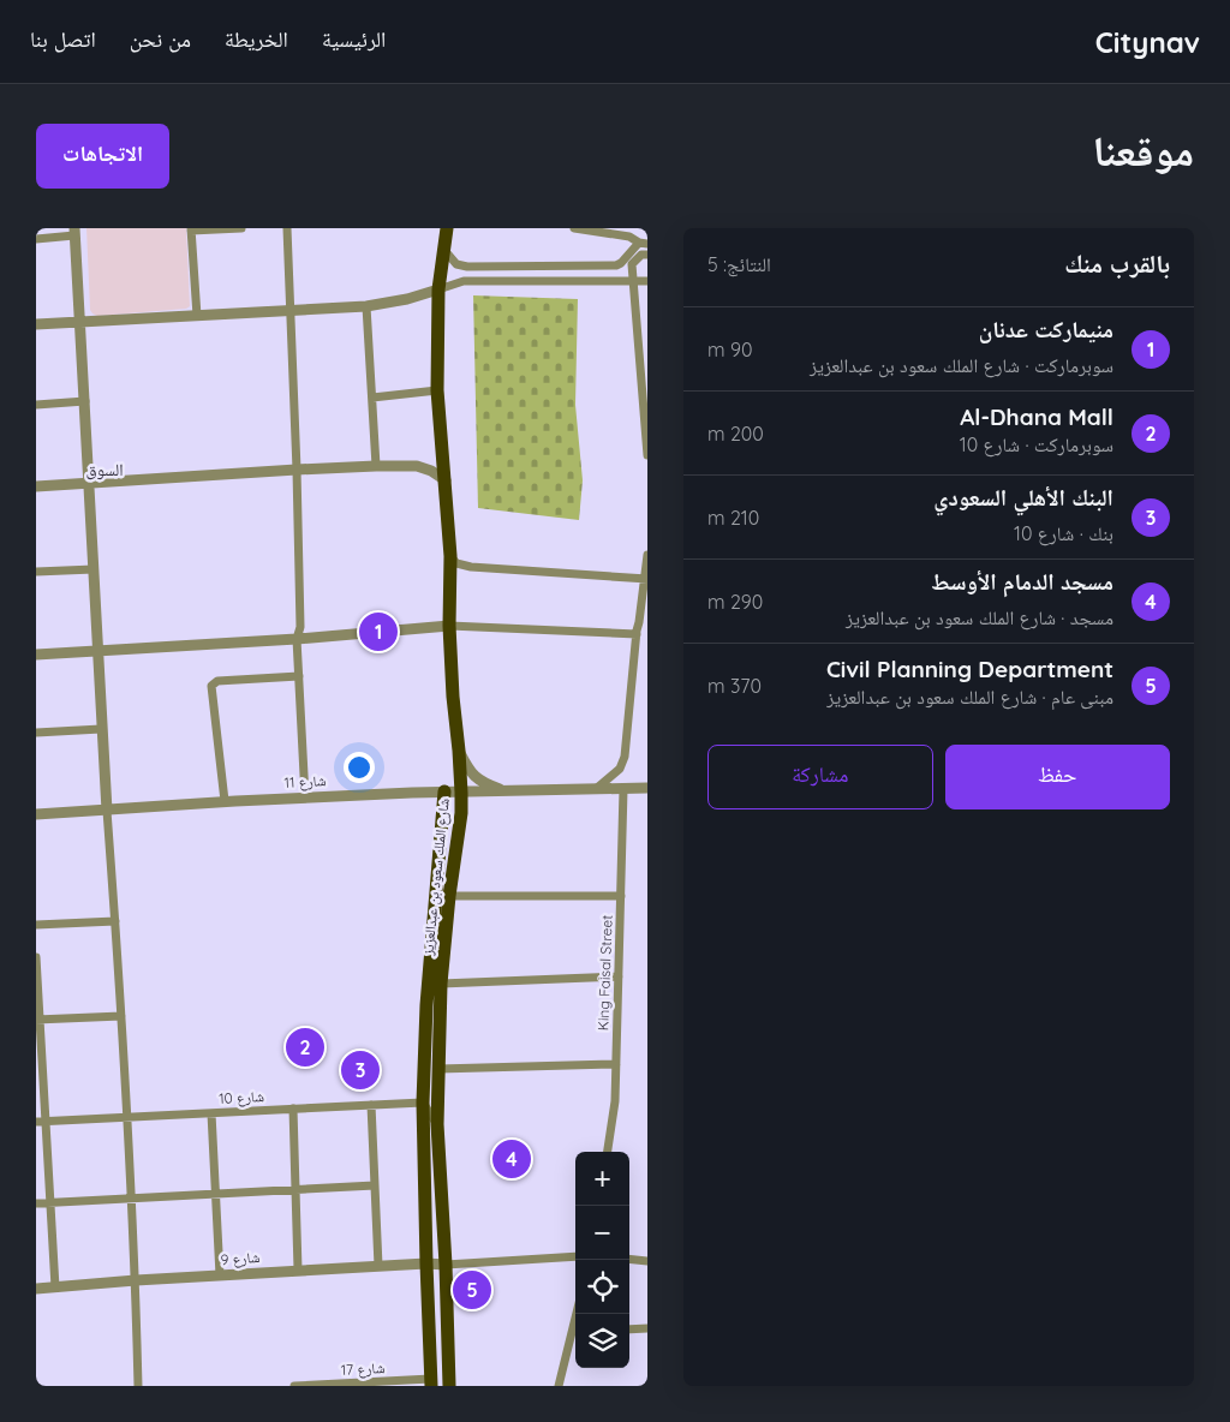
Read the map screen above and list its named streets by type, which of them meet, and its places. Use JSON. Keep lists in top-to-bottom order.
{
  "streets": {
    "main road": ["شارع الملك سعود بن عبدالعزيز"],
    "street": [
      "شارع 11",
      "King Faisal Street",
      "شارع 10",
      "شارع 9",
      "شارع 17"
    ]
  },
  "crossings": [
    ["شارع 11", "شارع الملك سعود بن عبدالعزيز"],
    ["شارع 11", "King Faisal Street"],
    ["شارع الملك سعود بن عبدالعزيز", "شارع 10"],
    ["شارع الملك سعود بن عبدالعزيز", "شارع 9"],
    ["شارع الملك سعود بن عبدالعزيز", "شارع 17"]
  ],
  "districts": ["السوق"],
  "page": {
    "header": "Citynav",
    "nav": [
      "الرئيسية",
      "الخريطة",
      "من نحن",
      "اتصل بنا"
    ],
    "title": "موقعنا",
    "buttons": [
      "الاتجاهات",
      ["حفظ", "مشاركة"]
    ],
    "heading": ["بالقرب منك", "النتائج: 5"],
    "list": [
      {
        "mark": "1",
        "name": "منيماركت عدنان",
        "note": "سوبرماركت · شارع الملك سعود بن عبدالعزيز",
        "value": "90 m"
      },
      {
        "mark": "2",
        "name": "Al-Dhana Mall",
        "note": "سوبرماركت · شارع 10",
        "value": "200 m"
      },
      {
        "mark": "3",
        "name": "البنك الأهلي السعودي",
        "note": "بنك · شارع 10",
        "value": "210 m"
      },
      {
        "mark": "4",
        "name": "مسجد الدمام الأوسط",
        "note": "مسجد · شارع الملك سعود بن عبدالعزيز",
        "value": "290 m"
      },
      {
        "mark": "5",
        "name": "Civil Planning Department",
        "note": "مبنى عام · شارع الملك سعود بن عبدالعزيز",
        "value": "370 m"
      }
    ],
    "pins": [
      "1",
      "2",
      "3",
      "4",
      "5"
    ],
    "map_buttons": ["+", "−"]
  }
}
